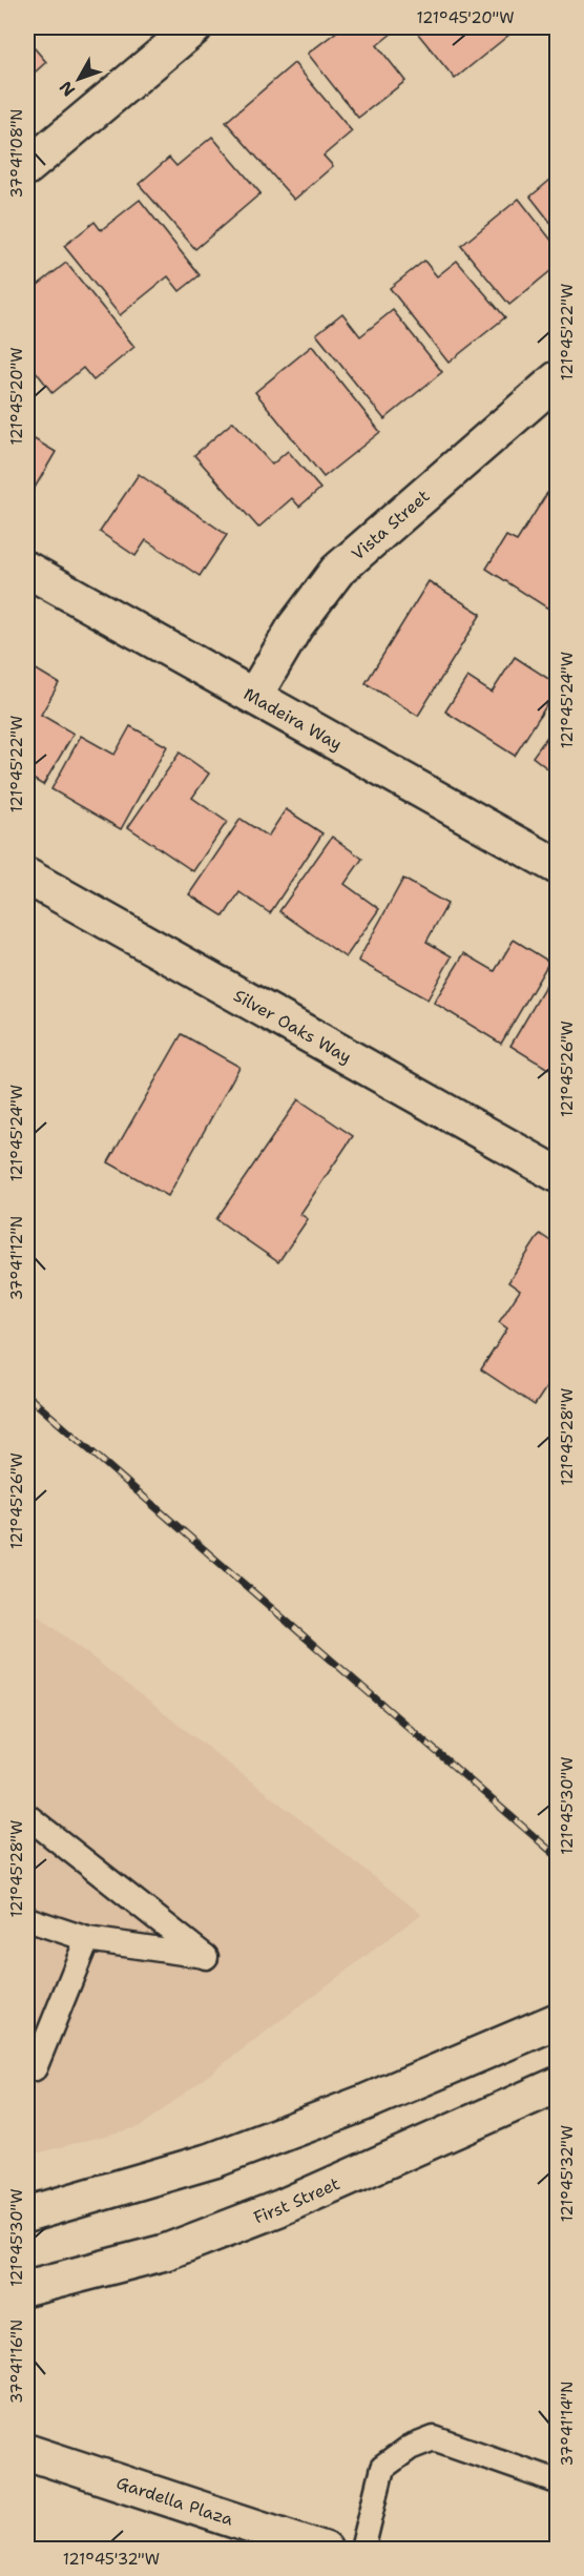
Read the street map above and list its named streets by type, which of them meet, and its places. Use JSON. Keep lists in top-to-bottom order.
{
  "streets": {
    "street": [
      "Vista Street",
      "Madeira Way",
      "Silver Oaks Way",
      "First Street",
      "Gardella Plaza"
    ]
  },
  "crossings": [
    ["Vista Street", "Madeira Way"]
  ],
  "north": "bottom left",
  "coordinates": [
    "121°45'20\"W",
    "37°41'08\"N",
    "121°45'22\"W",
    "121°45'24\"W",
    "121°45'26\"W",
    "37°41'12\"N",
    "121°45'28\"W",
    "121°45'30\"W",
    "121°45'32\"W",
    "37°41'16\"N",
    "37°41'14\"N"
  ]
}
